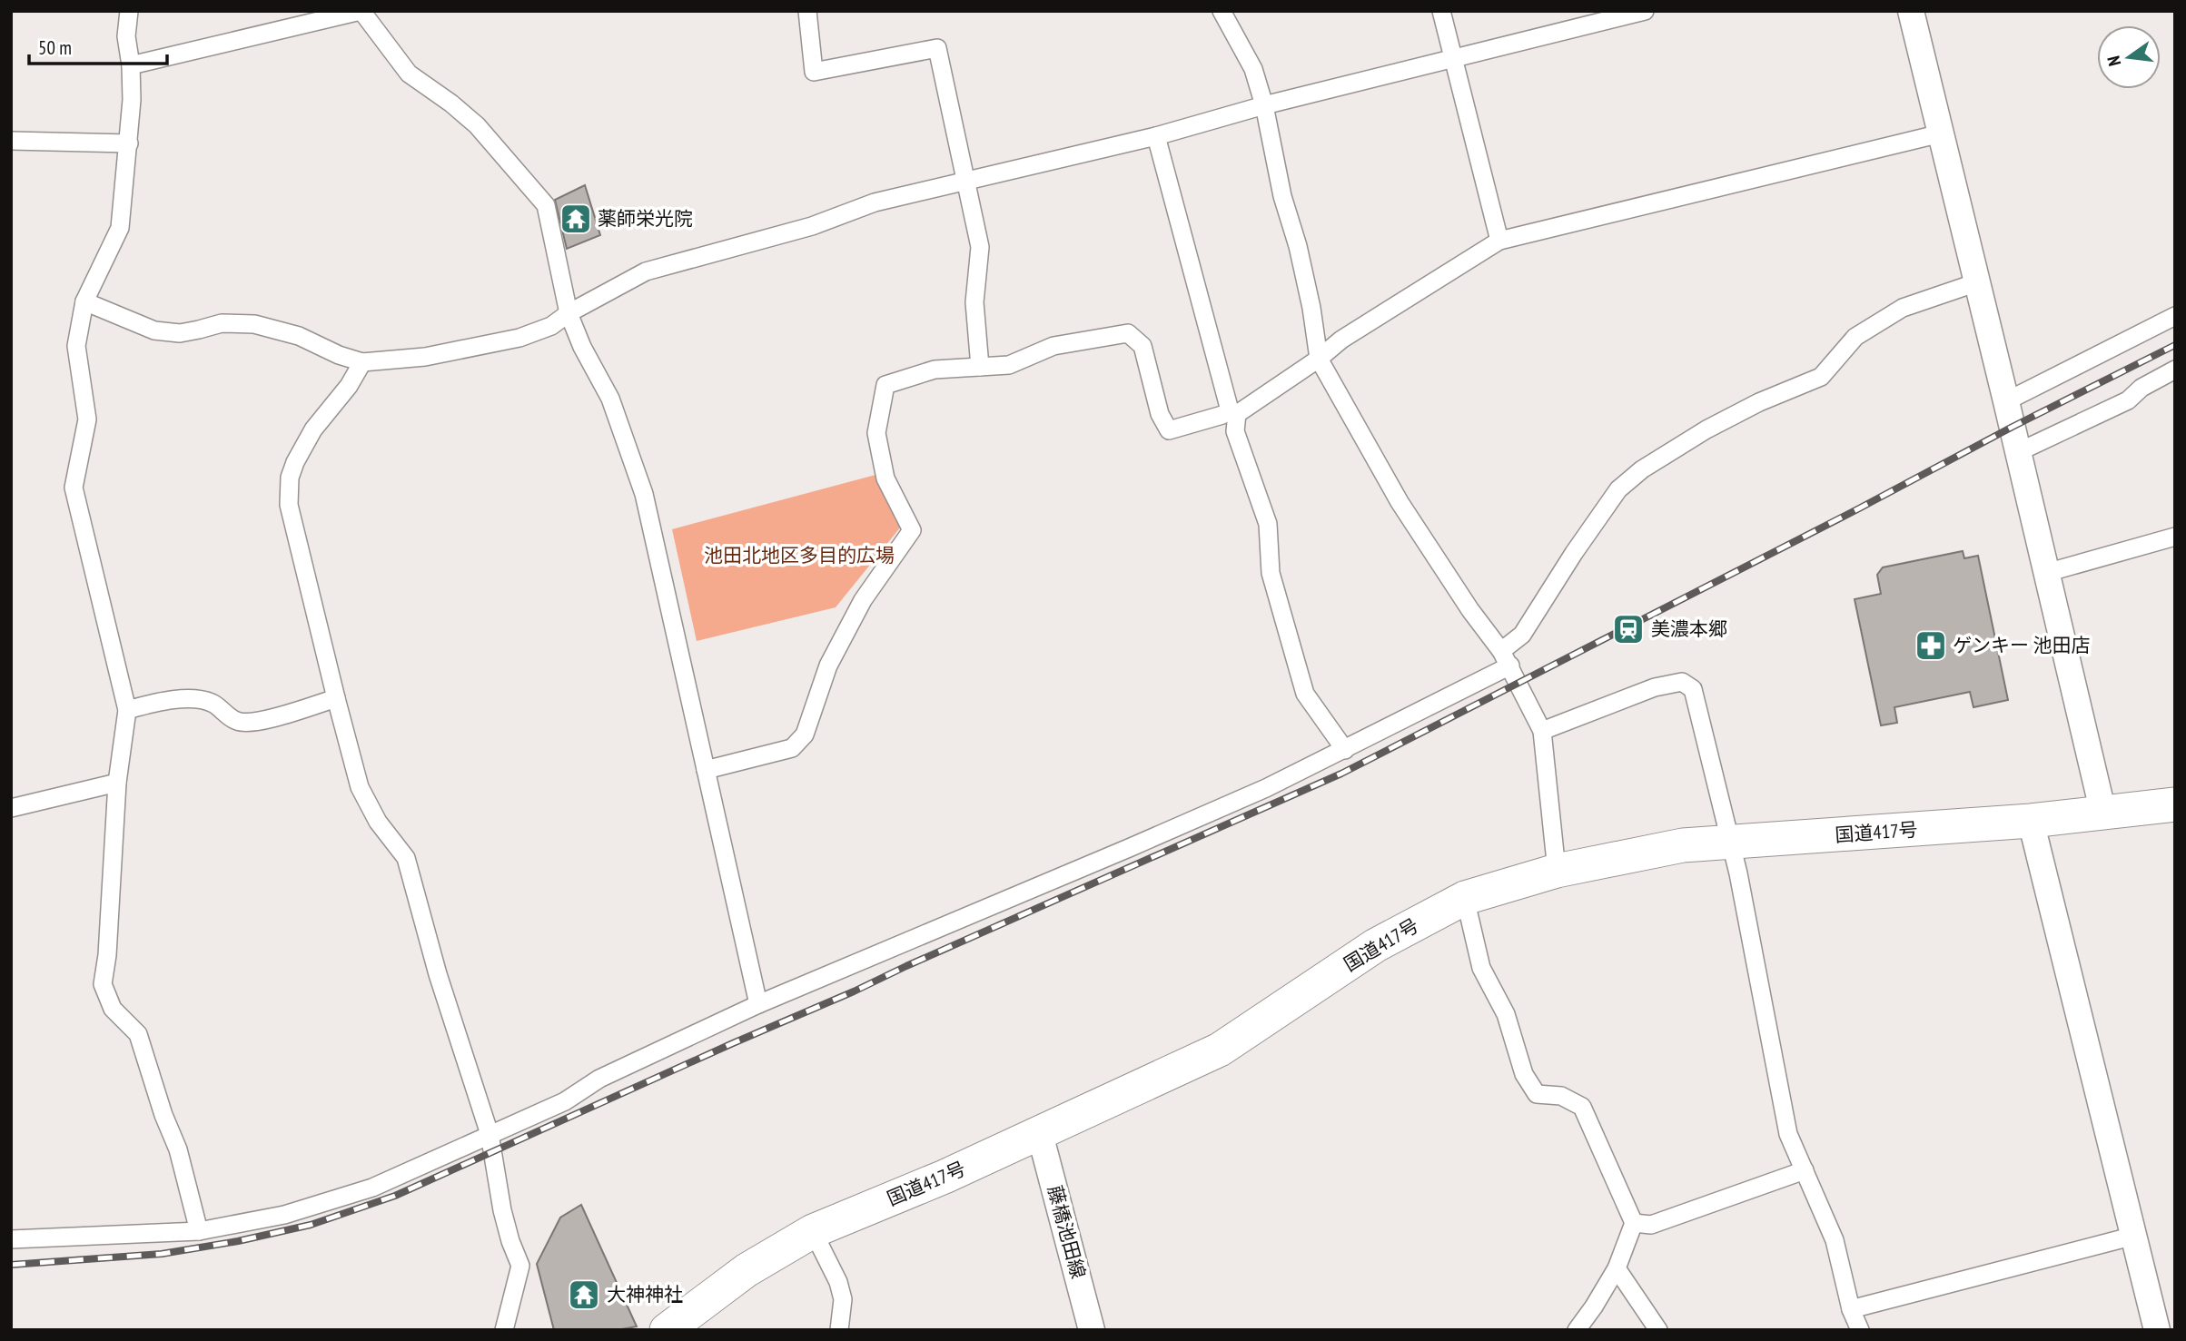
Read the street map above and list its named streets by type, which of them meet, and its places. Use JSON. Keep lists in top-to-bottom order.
{
  "streets": {
    "highway": ["国道417号"],
    "street": ["藤橋池田線"]
  },
  "crossings": [
    ["国道417号", "藤橋池田線"]
  ],
  "parks": ["池田北地区多目的広場"],
  "places": {
    "temple": ["薬師栄光院", "大神神社"],
    "station": ["美濃本郷"],
    "pharmacy": ["ゲンキー 池田店"]
  },
  "scale_bar": "50 m",
  "north": "left"
}
